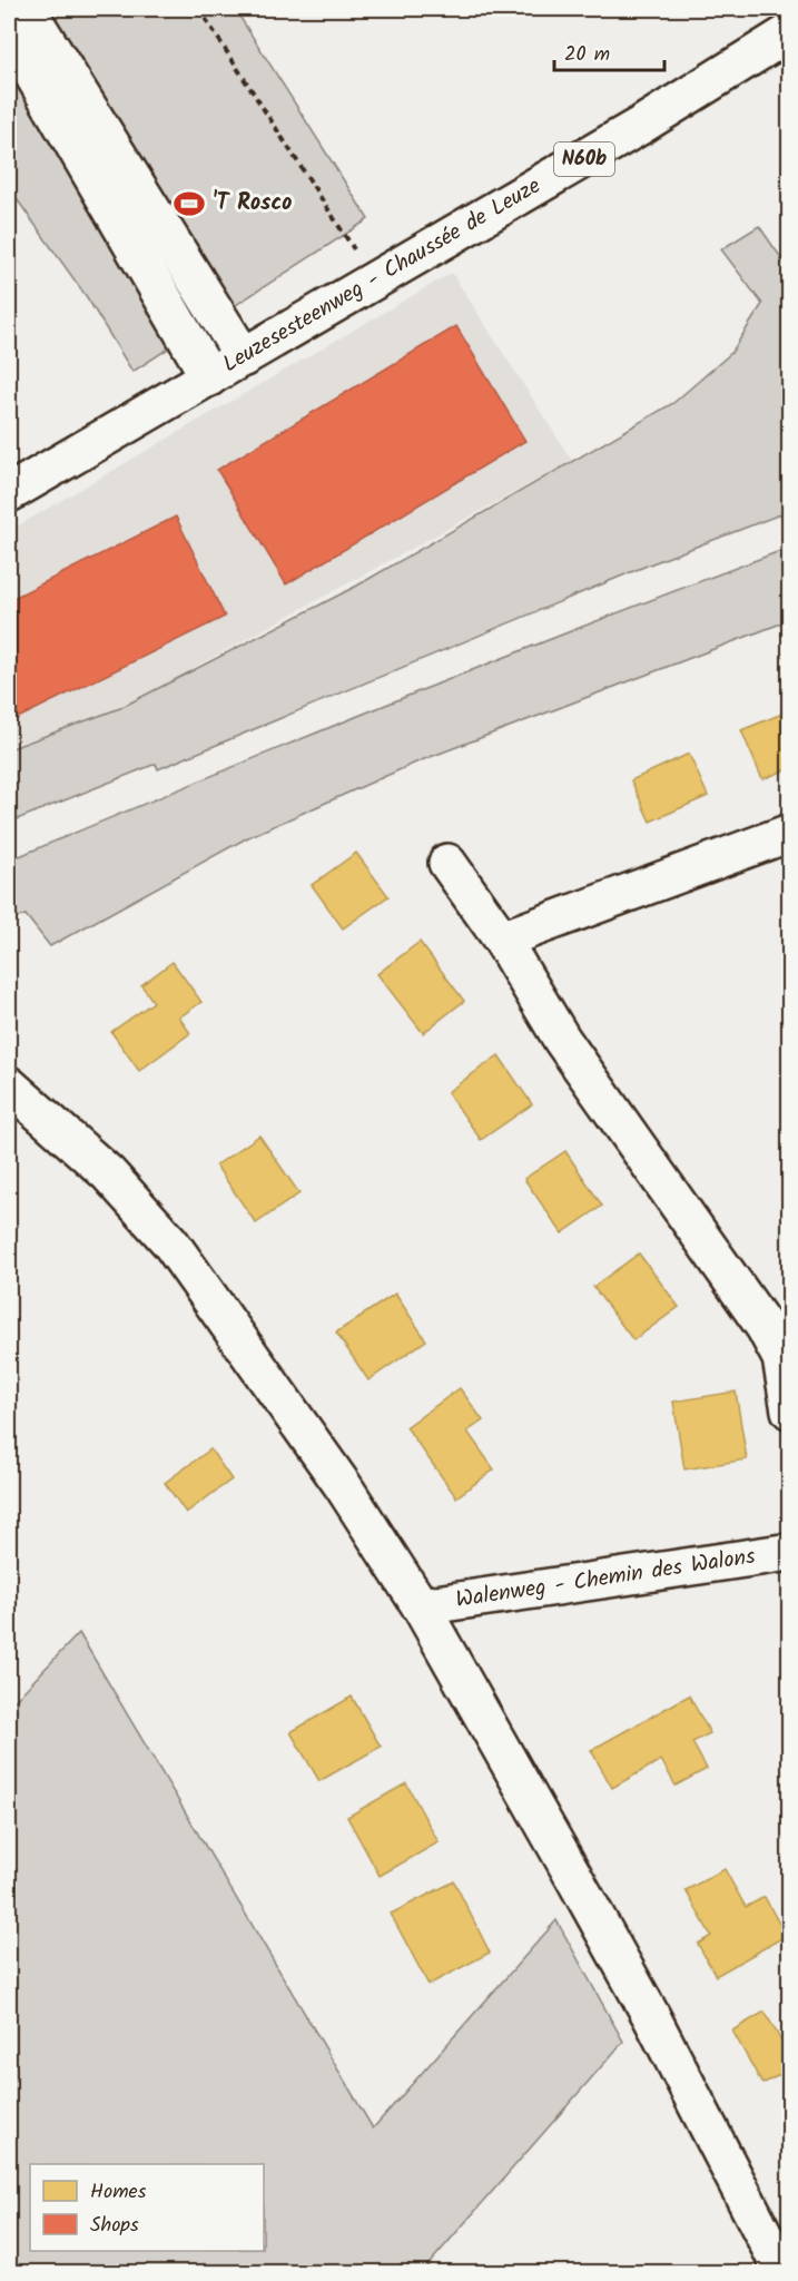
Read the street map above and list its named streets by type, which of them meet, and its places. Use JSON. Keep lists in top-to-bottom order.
{
  "streets": {
    "street": ["N60b", "Leuzesesteenweg - Chaussée de Leuze", "Walenweg - Chemin des Walons"]
  },
  "places": {
    "sports": ["'T Rosco"]
  },
  "legend": ["Homes", "Shops"],
  "scale_bar": "20 m"
}
